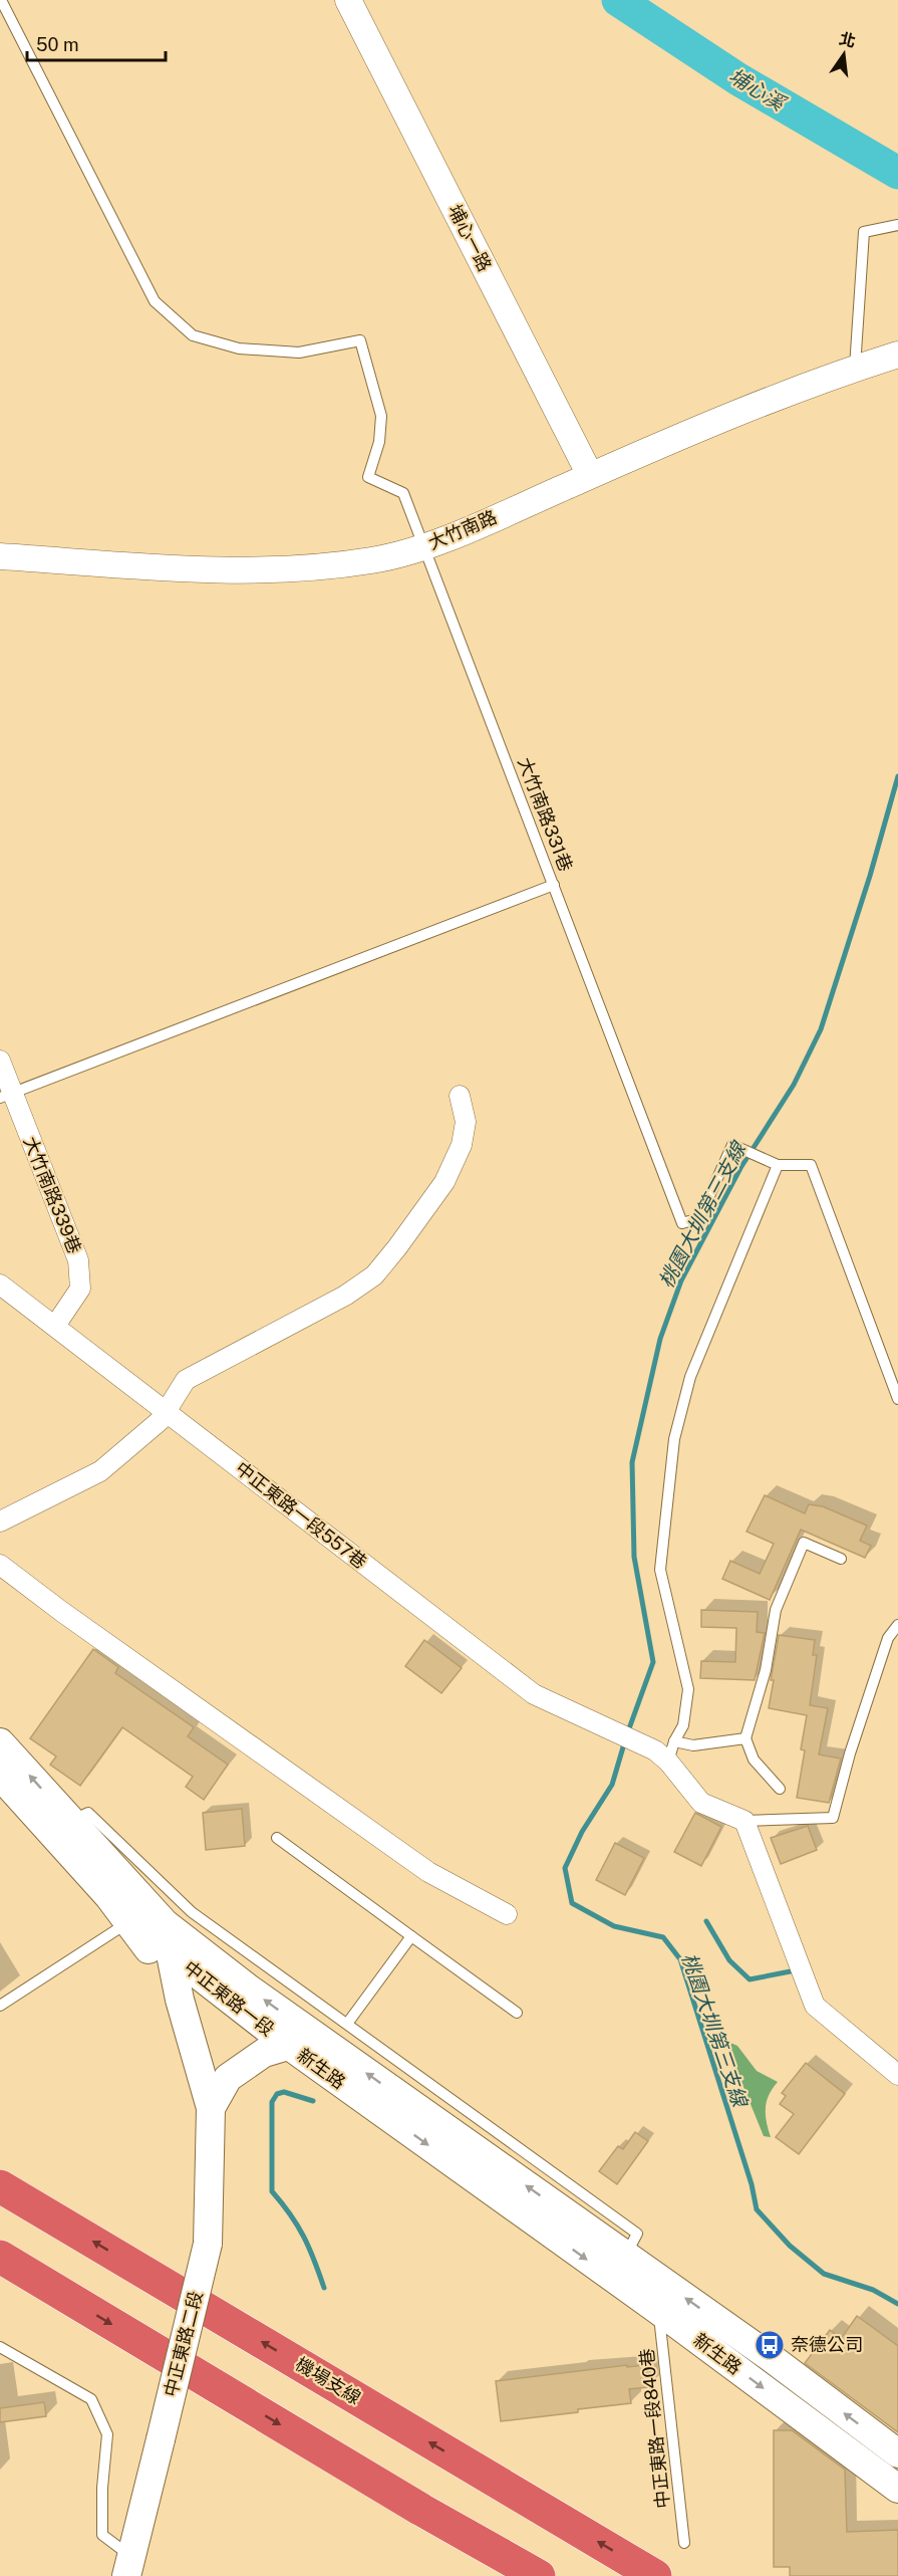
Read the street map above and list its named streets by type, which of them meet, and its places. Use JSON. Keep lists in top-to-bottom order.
{
  "streets": {
    "highway": ["機場支線"],
    "main road": ["中正東路一段", "新生路", "中正東路二段"],
    "street": [
      "埔心一路",
      "大竹南路",
      "大竹南路339巷",
      "中正東路一段557巷"
    ],
    "lane": ["大竹南路331巷", "中正東路一段840巷"]
  },
  "crossings": [
    ["埔心一路", "大竹南路"],
    ["大竹南路", "大竹南路331巷"],
    ["大竹南路339巷", "中正東路一段557巷"],
    ["中正東路一段", "新生路"],
    ["中正東路一段", "中正東路二段"],
    ["新生路", "中正東路一段840巷"]
  ],
  "water": ["埔心溪", "桃園大圳第三支線"],
  "places": {
    "bus stop": ["奈德公司"]
  },
  "scale_bar": "50 m",
  "north": "top"
}
